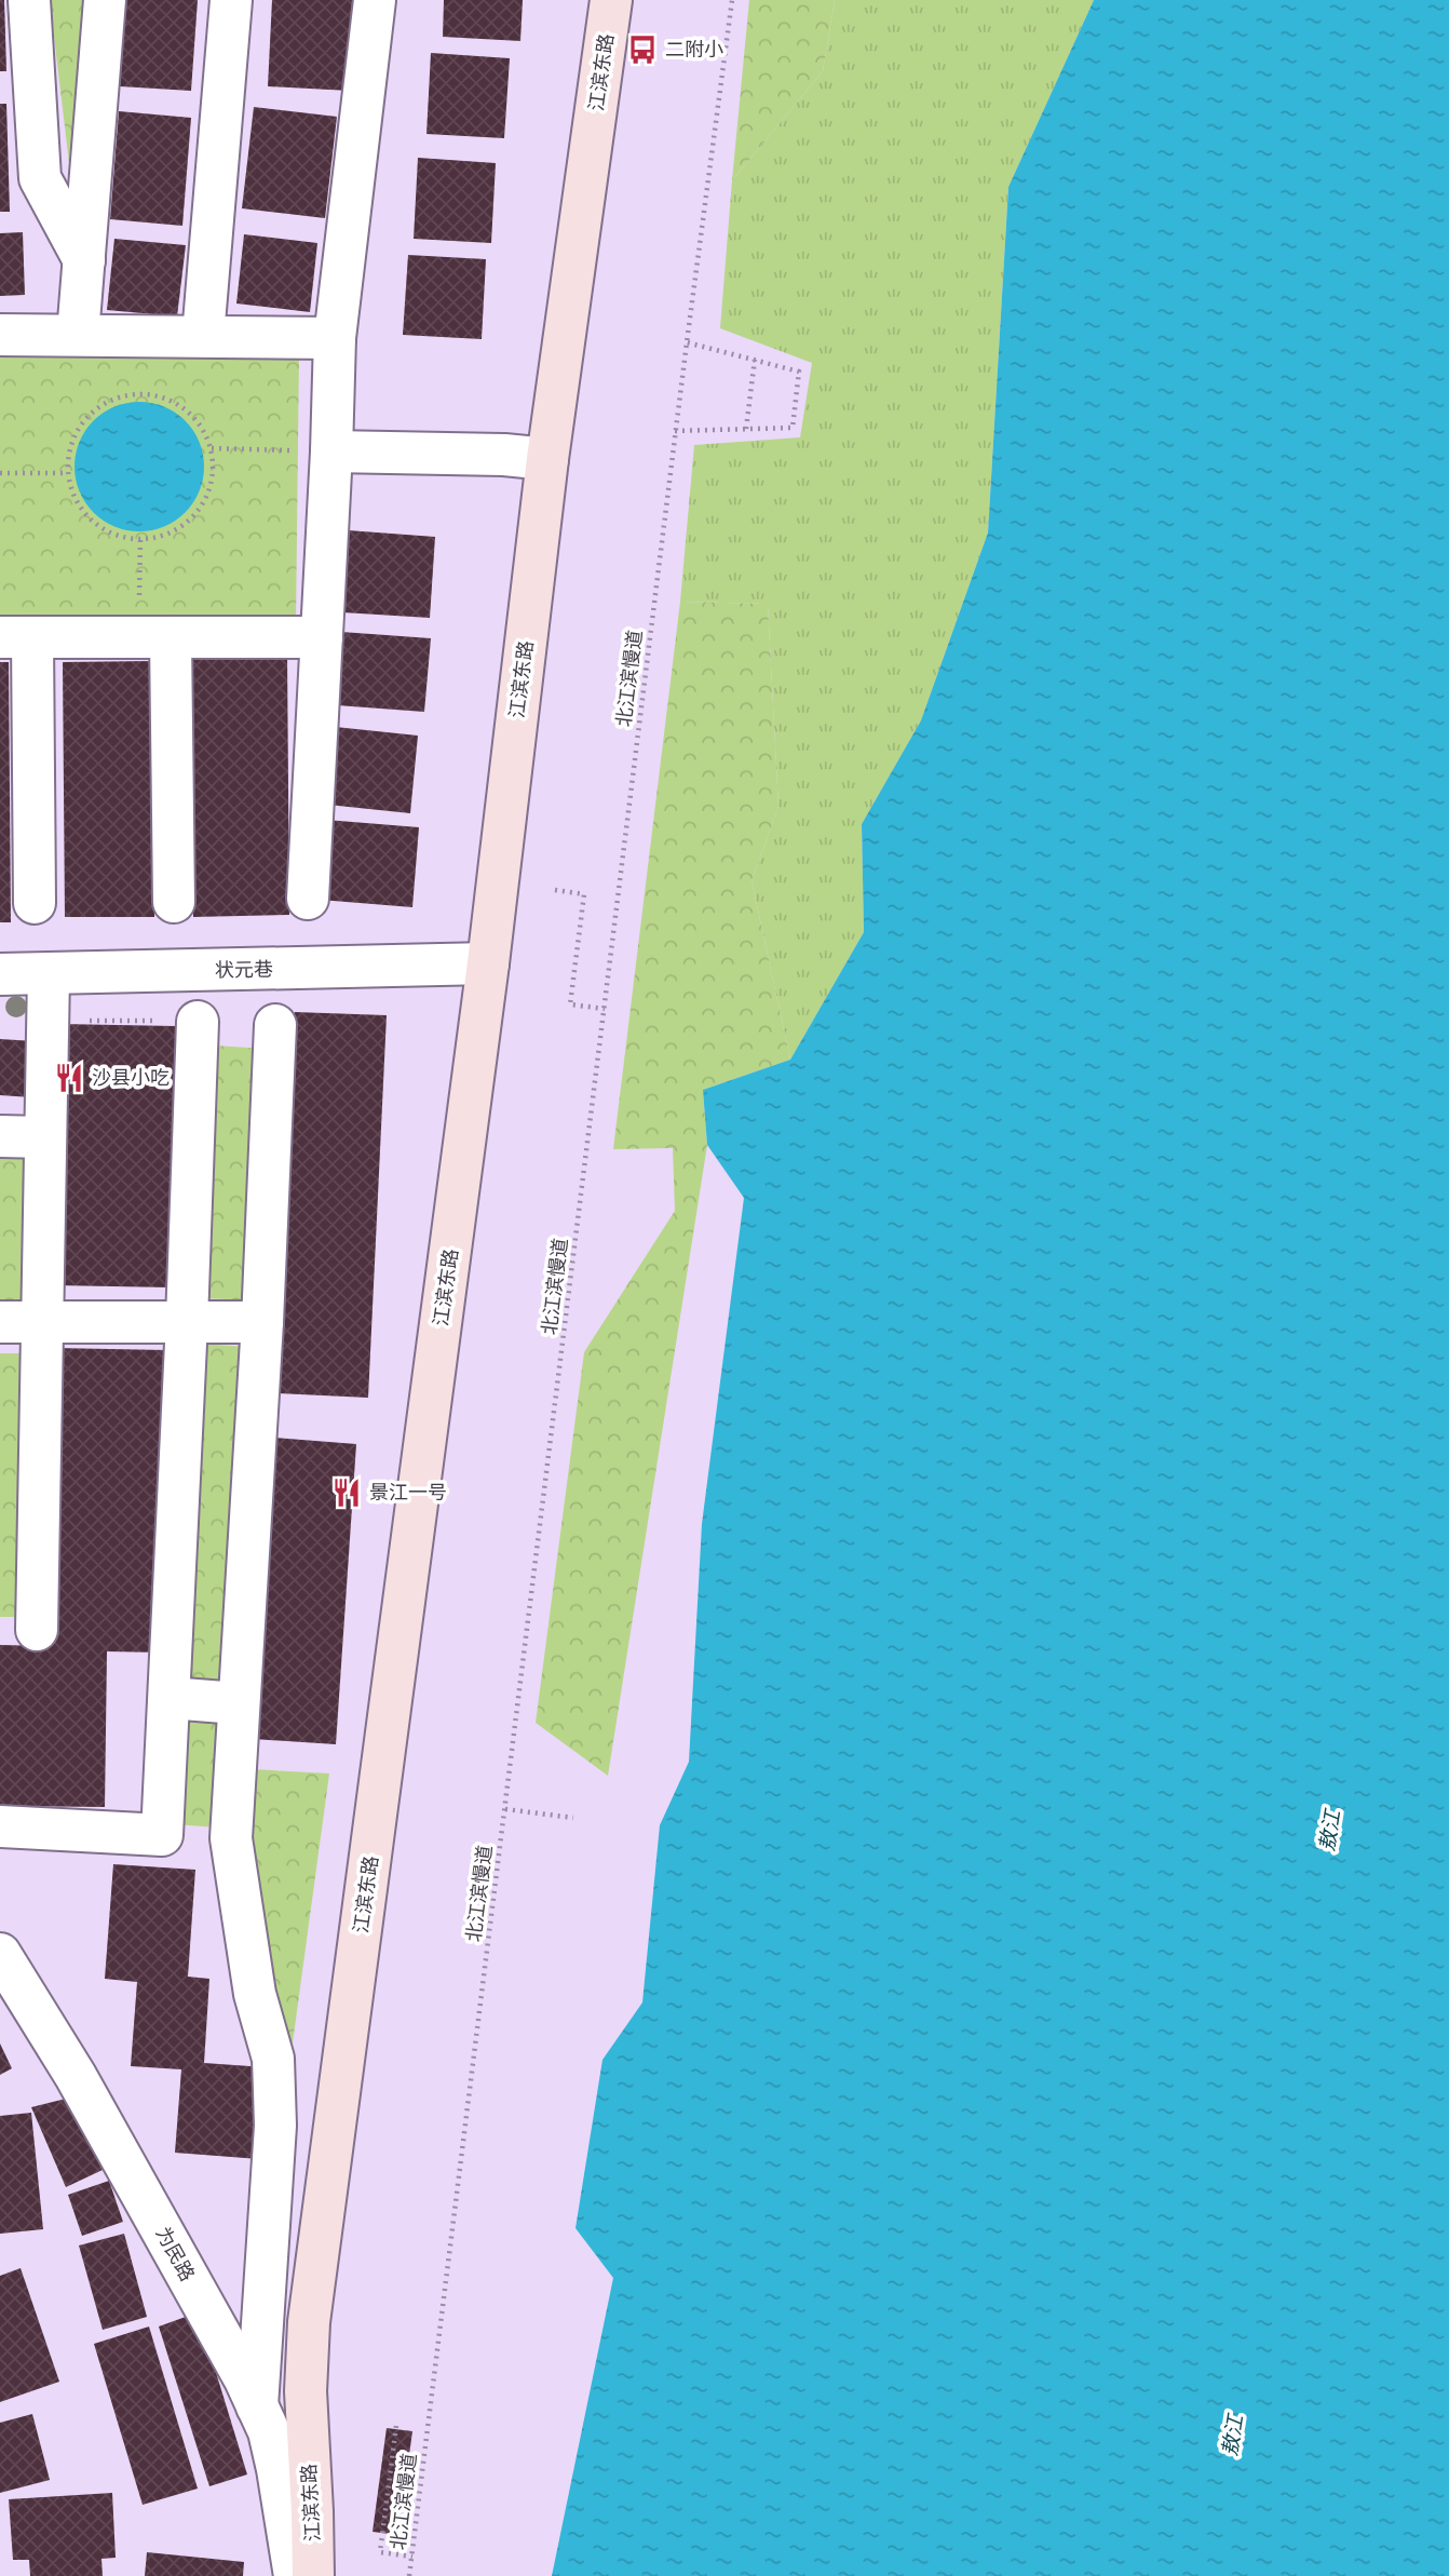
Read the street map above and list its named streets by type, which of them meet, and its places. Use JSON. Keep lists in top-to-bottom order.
{
  "streets": {
    "main road": ["江滨东路"],
    "street": ["状元巷", "为民路"],
    "path": ["北江滨慢道"]
  },
  "crossings": [
    ["江滨东路", "状元巷"]
  ],
  "water": ["敖江"],
  "places": {
    "bus stop": ["二附小"],
    "restaurant": ["沙县小吃", "景江一号"]
  }
}
